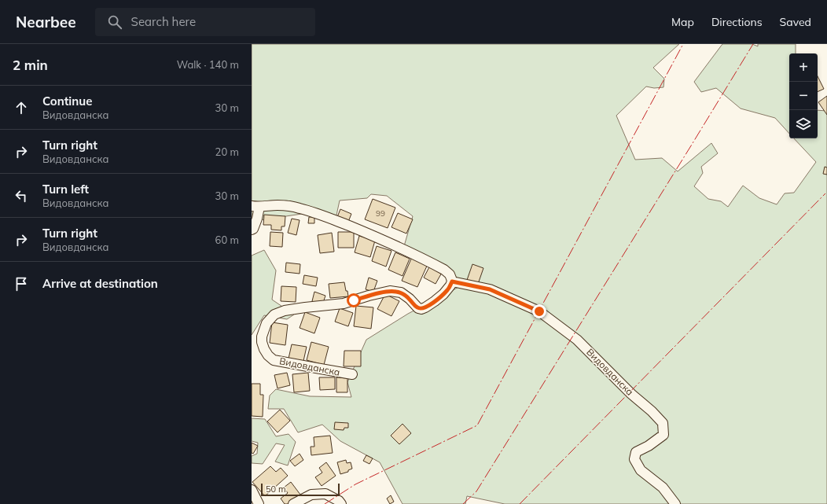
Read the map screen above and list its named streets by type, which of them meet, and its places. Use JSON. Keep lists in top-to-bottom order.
{
  "streets": {
    "street": ["Видовданска"]
  },
  "house_numbers": ["99"],
  "scale_bar": "50 m",
  "page": {
    "header": "Nearbee",
    "search": "Search here",
    "nav": ["Map", "Directions", "Saved"],
    "heading": ["2 min", "Walk · 140 m"],
    "map_buttons": ["+", "−"],
    "list": [
      ["Continue", "Видовданска", "30 m"],
      ["Turn right", "Видовданска", "20 m"],
      ["Turn left", "Видовданска", "30 m"],
      ["Turn right", "Видовданска", "60 m"],
      "Arrive at destination"
    ],
    "scale": "50 m"
  }
}
